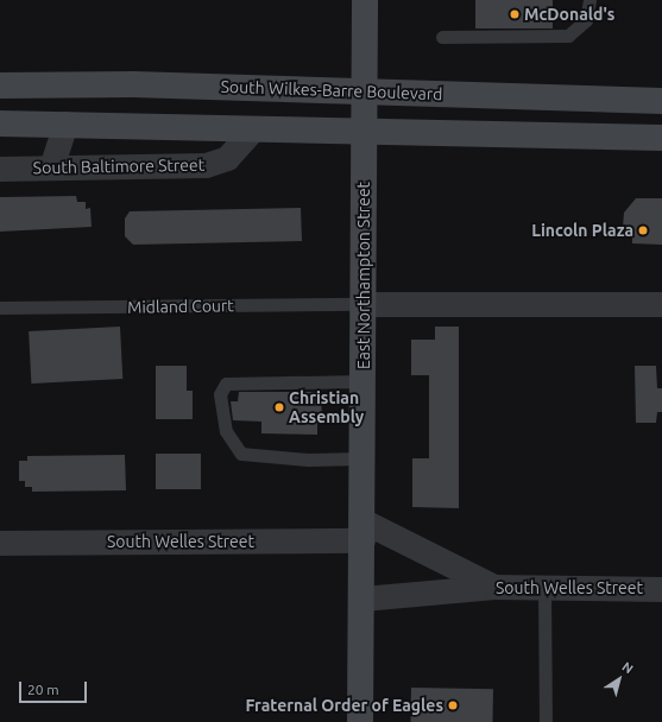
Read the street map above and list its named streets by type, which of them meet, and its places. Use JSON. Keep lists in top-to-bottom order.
{
  "streets": {
    "main road": ["South Wilkes-Barre Boulevard", "East Northampton Street"],
    "street": ["South Baltimore Street", "South Welles Street"],
    "lane": ["Midland Court"]
  },
  "crossings": [
    ["South Wilkes-Barre Boulevard", "East Northampton Street"],
    ["East Northampton Street", "Midland Court"],
    ["East Northampton Street", "South Welles Street"]
  ],
  "places": [
    "McDonald's",
    "Lincoln Plaza",
    "Christian Assembly",
    "Fraternal Order of Eagles"
  ],
  "scale_bar": "20 m",
  "north": "top right"
}
